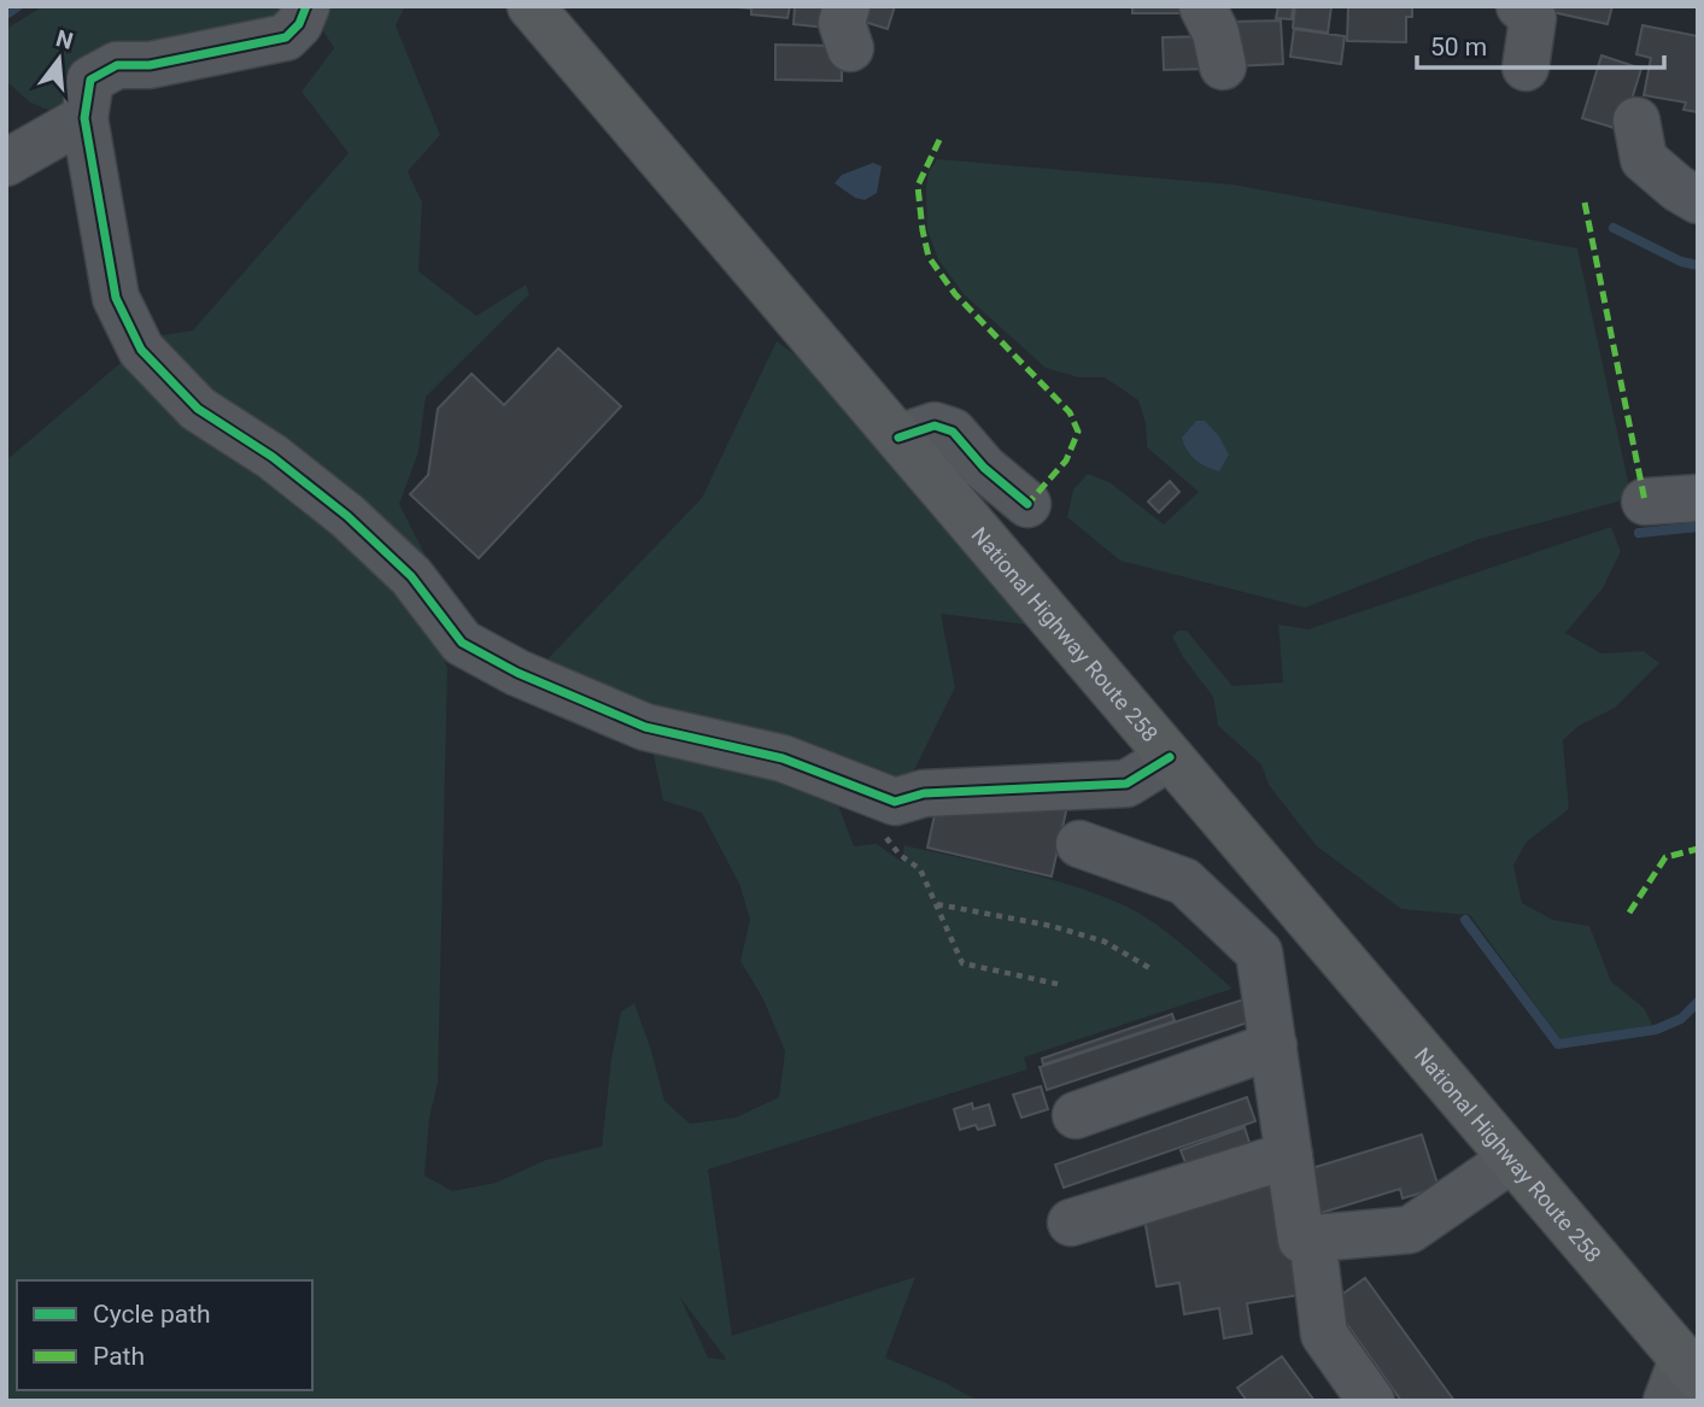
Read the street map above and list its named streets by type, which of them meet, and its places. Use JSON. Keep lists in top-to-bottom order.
{
  "streets": {
    "highway": ["National Highway Route 258"]
  },
  "legend": ["Cycle path", "Path"],
  "scale_bar": "50 m",
  "north": "top"
}
